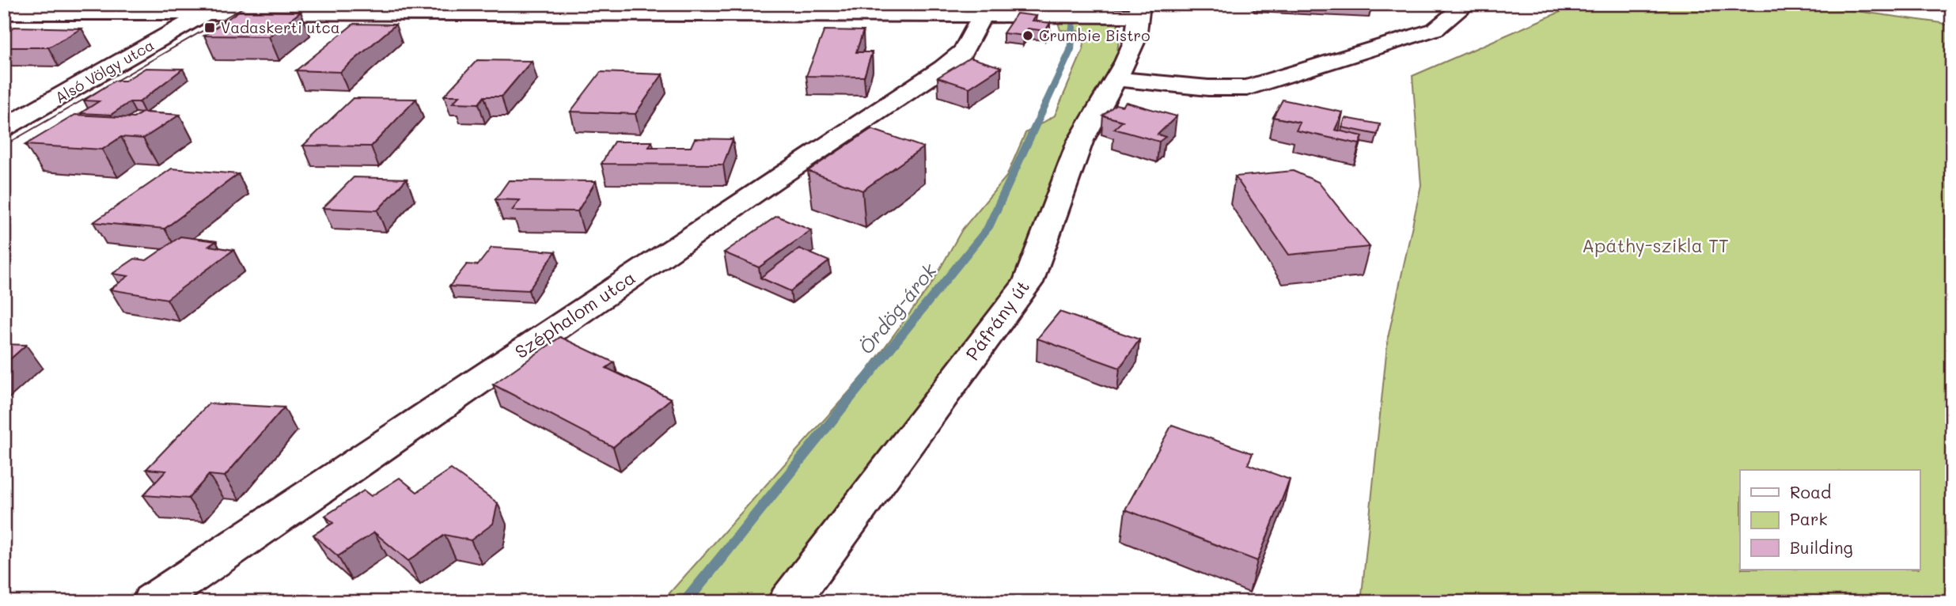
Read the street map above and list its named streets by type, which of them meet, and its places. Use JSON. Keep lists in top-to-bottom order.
{
  "streets": {
    "street": ["Alsó Völgy utca", "Széphalom utca", "Páfrány út"]
  },
  "water": ["Ördög-árok"],
  "parks": ["Apáthy-szikla TT"],
  "places": {
    "transit": ["Vadaskerti utca"],
    "other": ["Crumbie Bistro"]
  },
  "legend": ["Road", "Park", "Building"]
}
